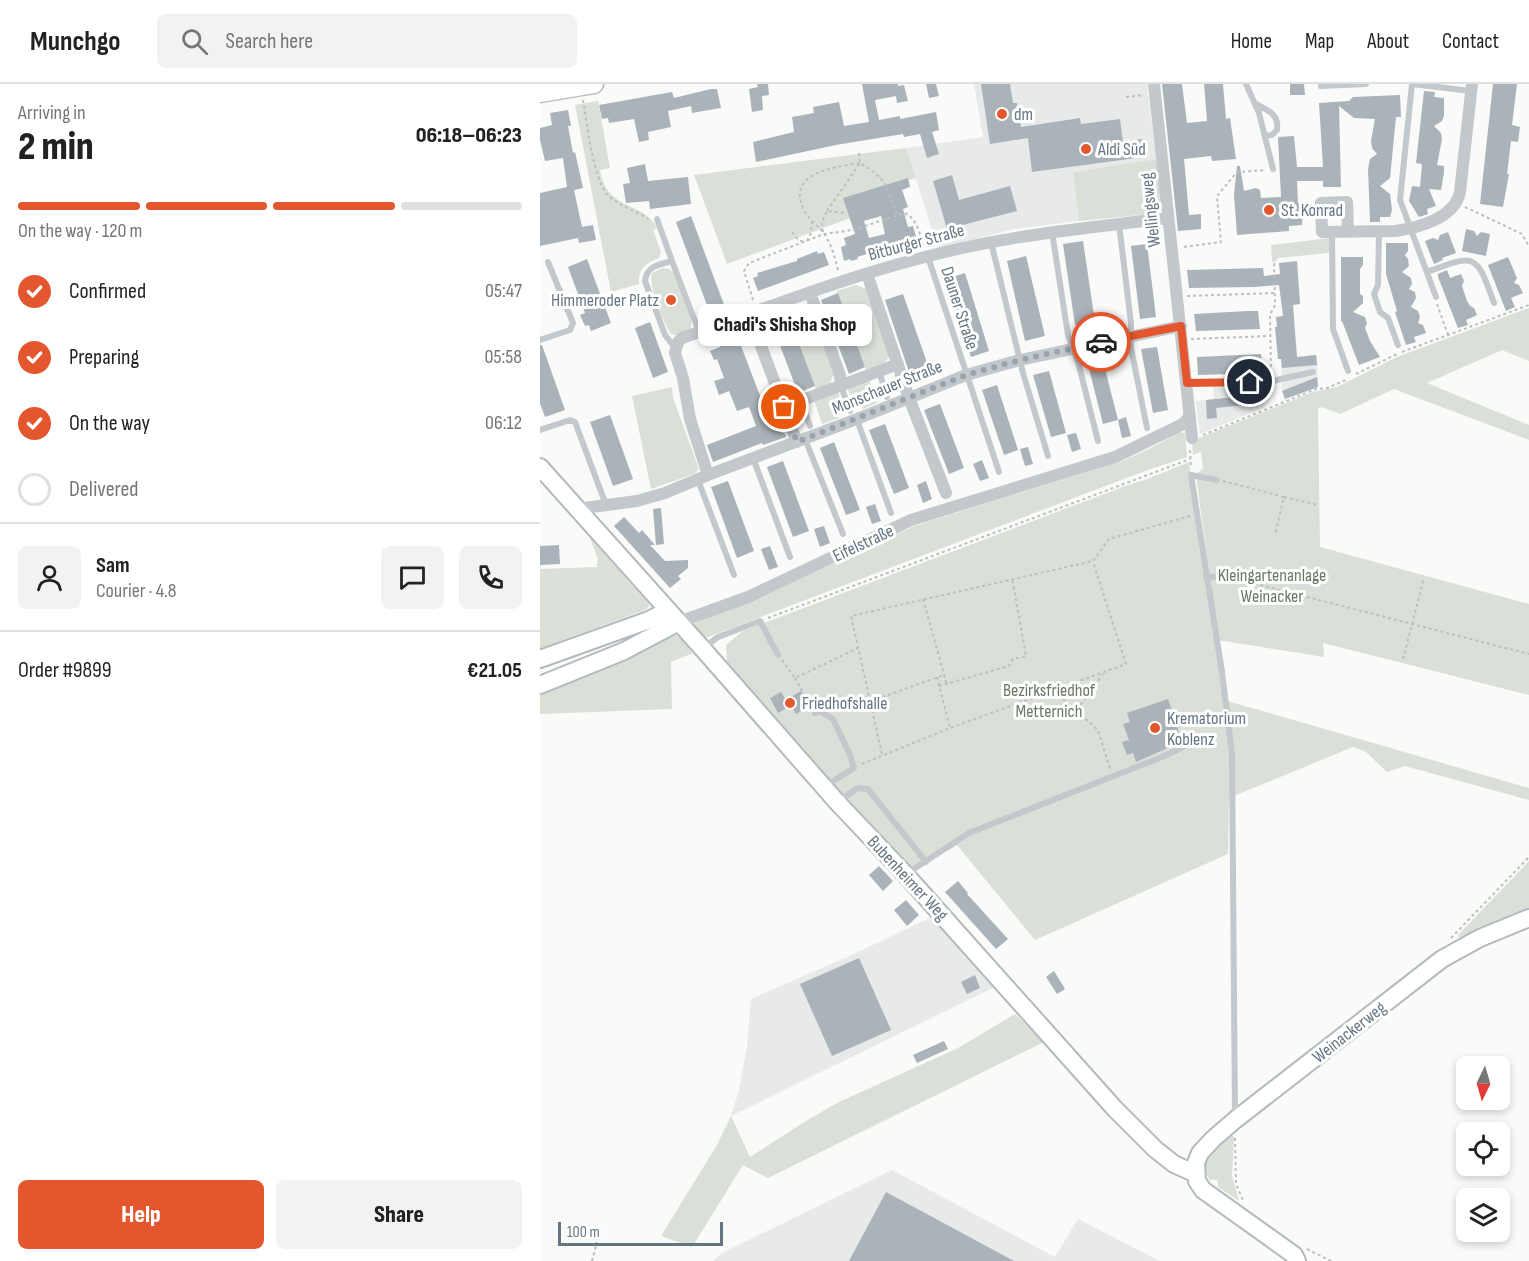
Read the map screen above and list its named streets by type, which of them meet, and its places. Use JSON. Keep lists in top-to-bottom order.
{
  "streets": {
    "street": [
      "Wellingsweg",
      "Bitburger Straße",
      "Monschauer Straße",
      "Eifelstraße",
      "Bubenheimer Weg",
      "Weinackerweg"
    ],
    "lane": ["Dauner Straße"]
  },
  "crossings": [
    ["Wellingsweg", "Bitburger Straße"],
    ["Wellingsweg", "Monschauer Straße"],
    ["Wellingsweg", "Eifelstraße"],
    ["Bitburger Straße", "Dauner Straße"],
    ["Dauner Straße", "Monschauer Straße"],
    ["Monschauer Straße", "Bubenheimer Weg"],
    ["Eifelstraße", "Bubenheimer Weg"],
    ["Bubenheimer Weg", "Weinackerweg"]
  ],
  "parks": ["Kleingartenanlage Weinacker", "Bezirksfriedhof Metternich"],
  "places": [
    "dm",
    "Aldi Süd",
    "St. Konrad",
    "Himmeroder Platz",
    "Chadi's Shisha Shop",
    "Friedhofshalle",
    "Krematorium Koblenz"
  ],
  "scale_bar": "100 m",
  "north": "bottom",
  "page": {
    "header": "Munchgo",
    "search": "Search here",
    "nav": [
      "Home",
      "Map",
      "About",
      "Contact"
    ],
    "heading": ["2 min", "Arriving in", "06:18–06:23"],
    "panel": [
      "Sam",
      "Courier · 4.8",
      "Order #9899",
      "€21.05"
    ],
    "bar": "On the way · 120 m",
    "list": [
      ["Confirmed", "05:47"],
      ["Preparing", "05:58"],
      ["On the way", "06:12"],
      "Delivered"
    ],
    "bubble": "Chadi's Shisha Shop",
    "buttons": ["Help", "Share"],
    "scale": "100 m"
  }
}
